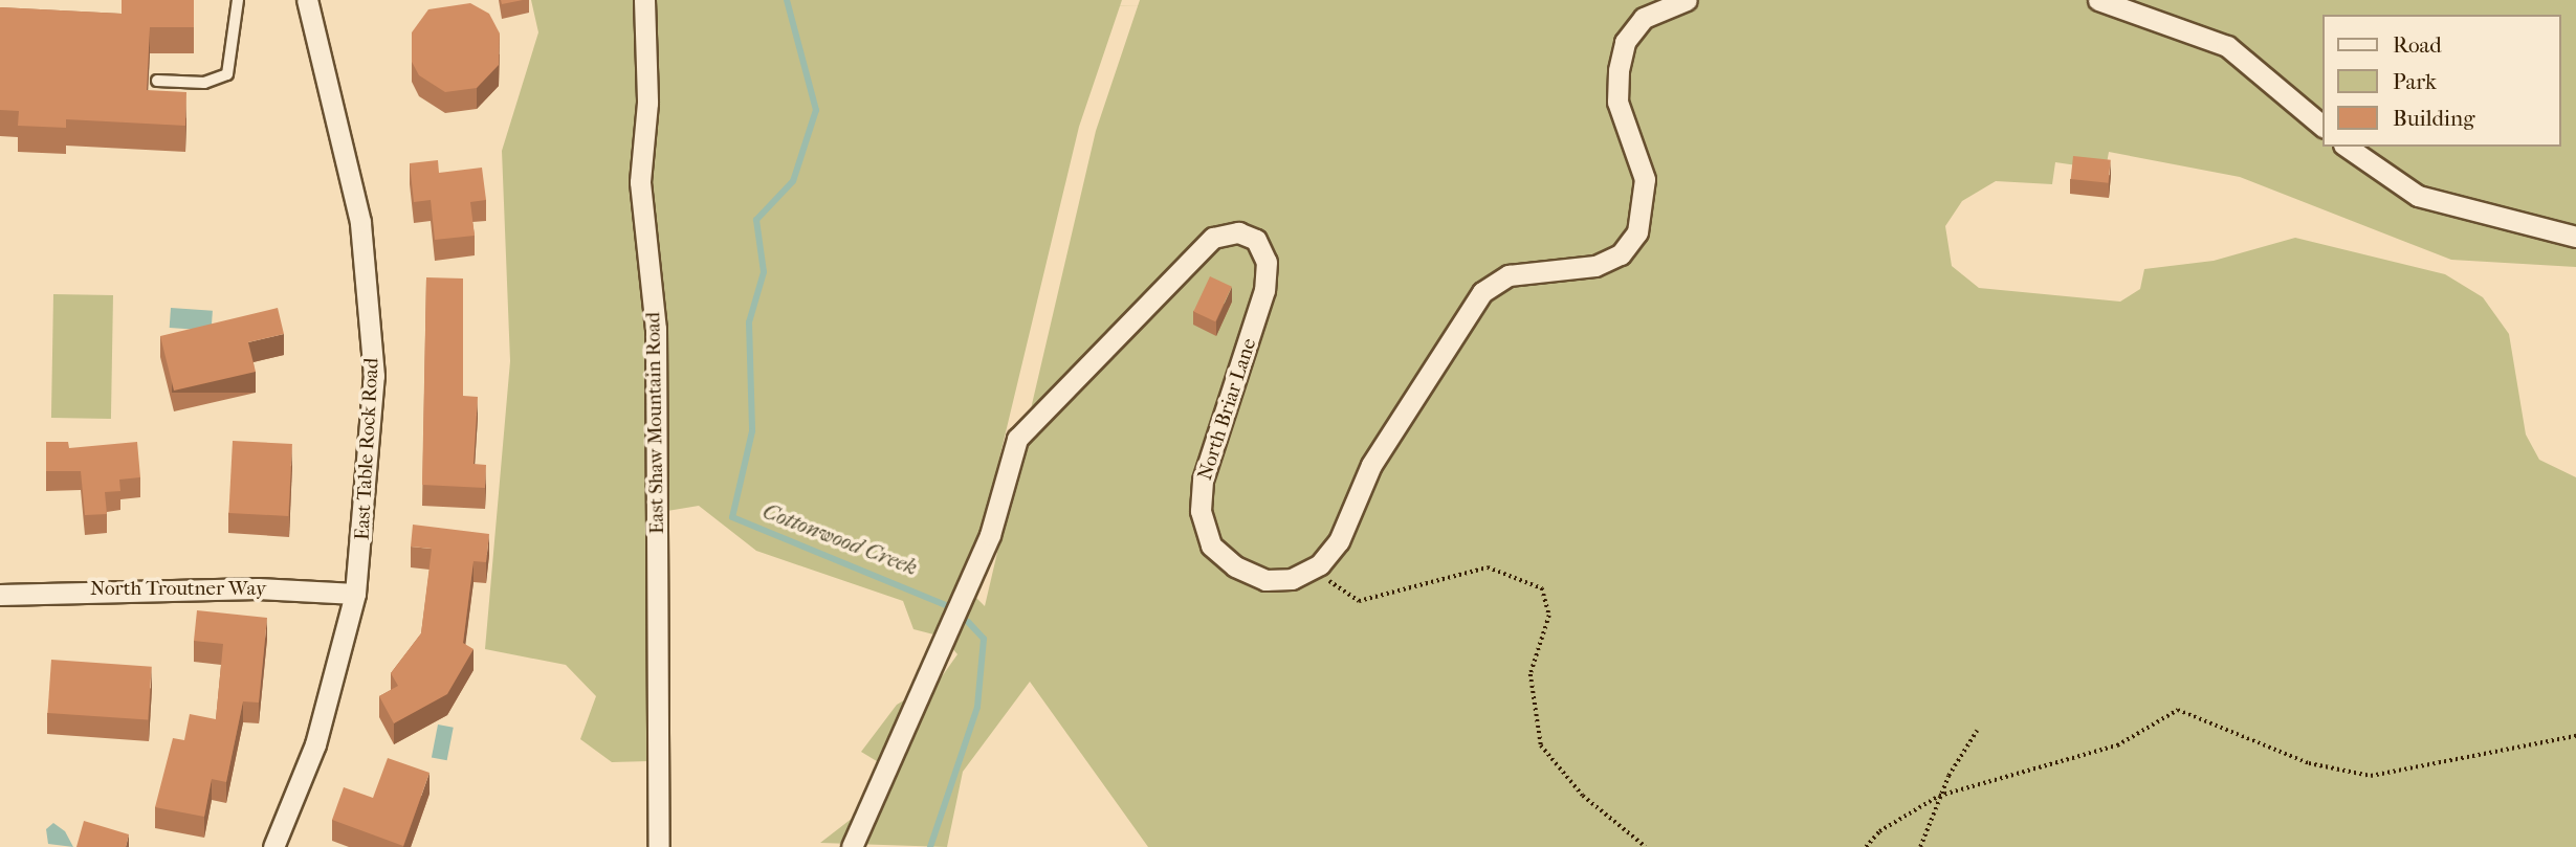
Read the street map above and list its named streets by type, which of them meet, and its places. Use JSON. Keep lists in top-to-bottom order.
{
  "streets": {
    "street": [
      "North Briar Lane",
      "East Shaw Mountain Road",
      "East Table Rock Road",
      "North Troutner Way"
    ]
  },
  "crossings": [
    ["East Table Rock Road", "North Troutner Way"]
  ],
  "water": ["Cottonwood Creek"],
  "legend": ["Road", "Park", "Building"]
}
